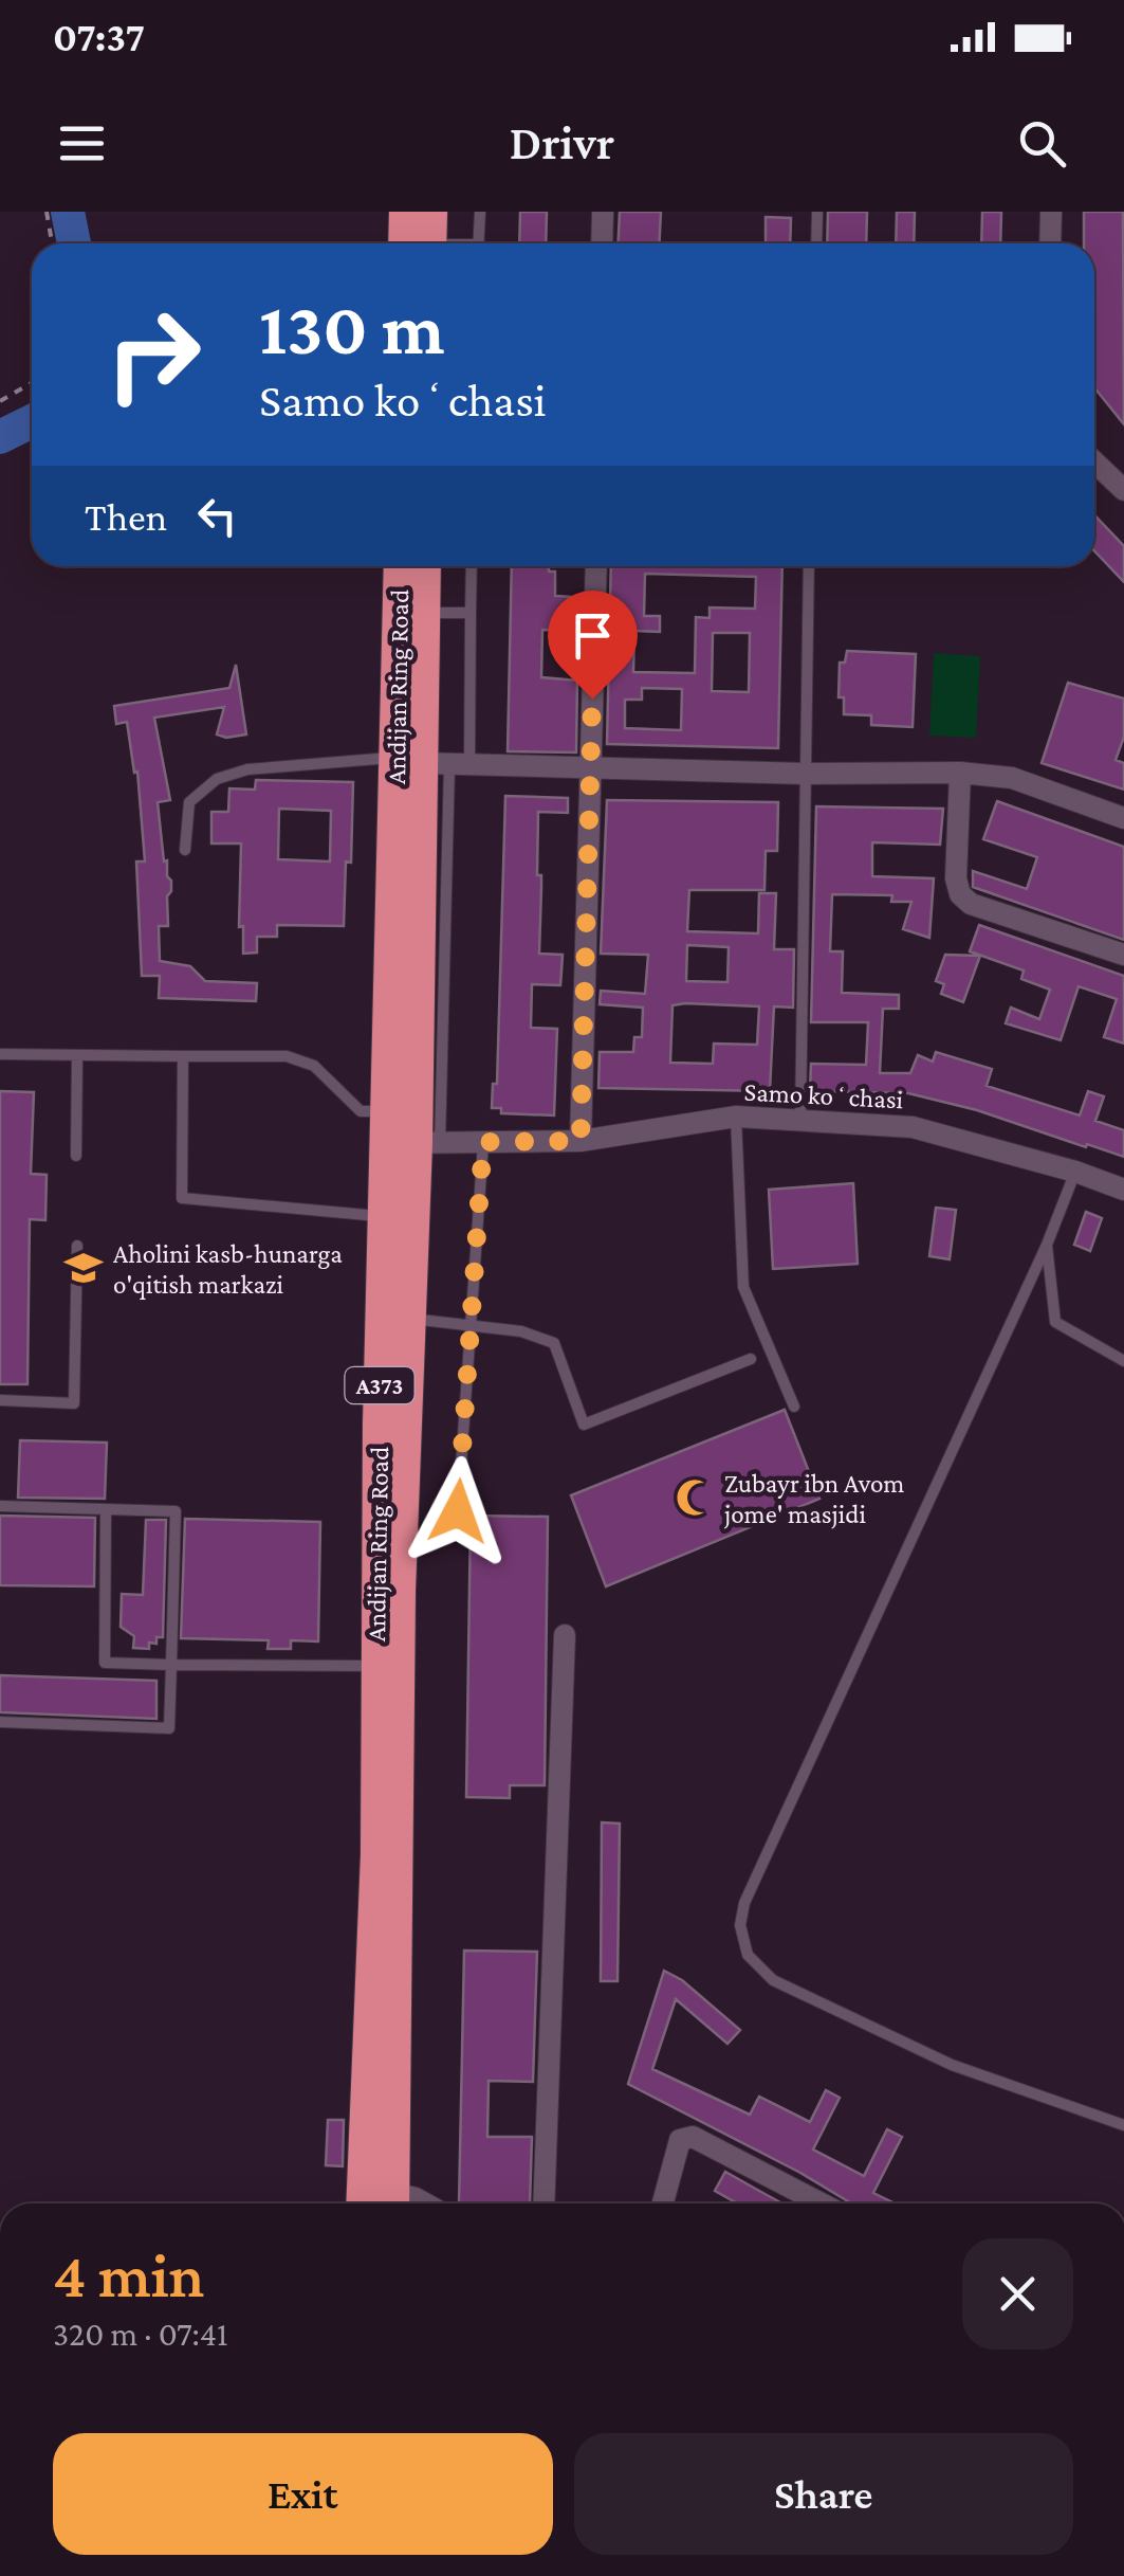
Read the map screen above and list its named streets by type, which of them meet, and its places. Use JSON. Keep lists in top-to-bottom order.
{
  "streets": {
    "highway": ["Andijan Ring Road", "A373"],
    "street": ["Samo koʻchasi"]
  },
  "crossings": [
    ["Andijan Ring Road", "Samo koʻchasi"]
  ],
  "places": {
    "school or university": ["Aholini kasb-hunarga o'qitish markazi"],
    "mosque": ["Zubayr ibn Avom jome' masjidi"]
  },
  "page": {
    "status": "07:37",
    "header": "Drivr",
    "turn": ["130 m", "Samo koʻchasi"],
    "then": "Then",
    "heading": ["4 min", "320 m · 07:41"],
    "buttons": ["Exit", "Share"]
  }
}
